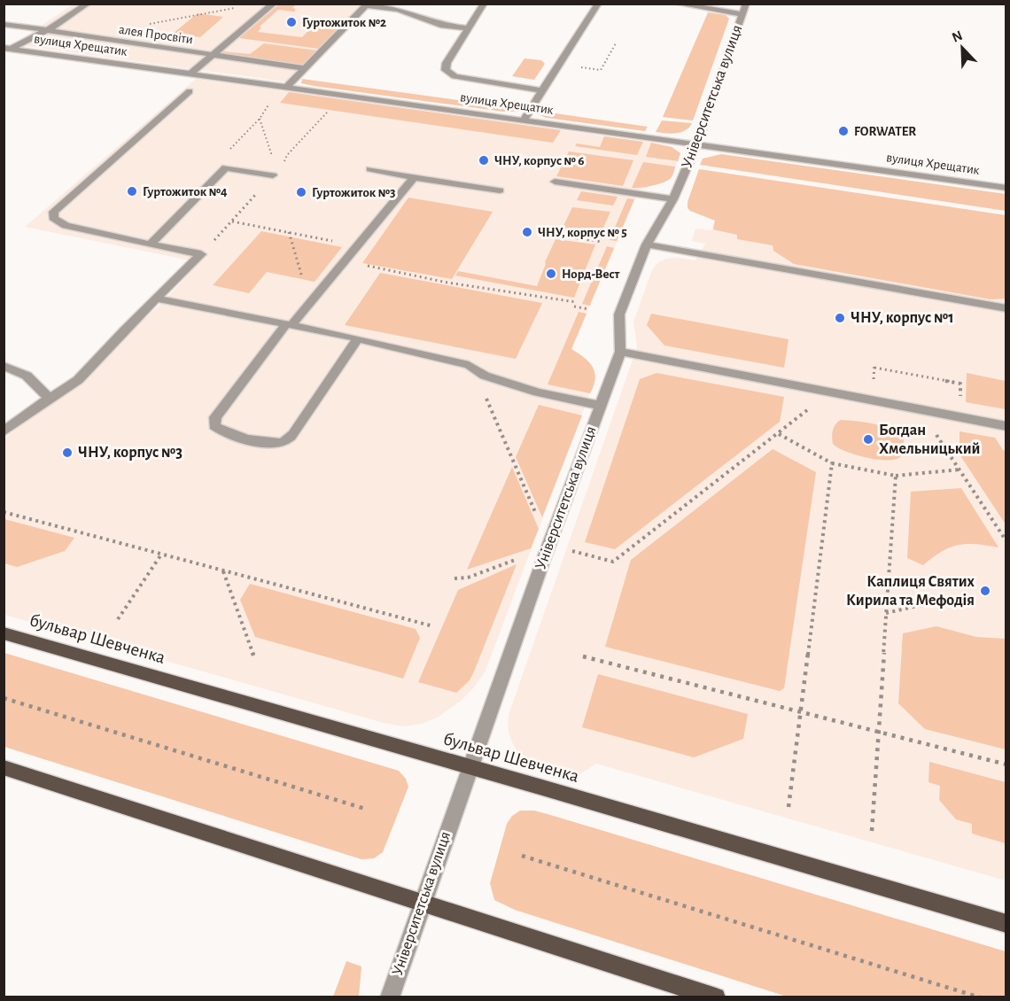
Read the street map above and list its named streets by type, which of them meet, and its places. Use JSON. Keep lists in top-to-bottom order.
{
  "streets": {
    "main road": ["бульвар Шевченка"],
    "street": ["алея Просвіти", "вулиця Хрещатик", "Університетська вулиця"]
  },
  "crossings": [
    ["вулиця Хрещатик", "Університетська вулиця"],
    ["Університетська вулиця", "бульвар Шевченка"]
  ],
  "places": [
    "Гуртожиток №2",
    "FORWATER",
    "ЧНУ, корпус № 6",
    "Гуртожиток №4",
    "Гуртожиток №3",
    "ЧНУ, корпус № 5",
    "Норд-Вест",
    "ЧНУ, корпус №1",
    "Богдан Хмельницький",
    "ЧНУ, корпус №3",
    "Каплиця Святих Кирила та Мефодія"
  ],
  "north": "top left"
}
